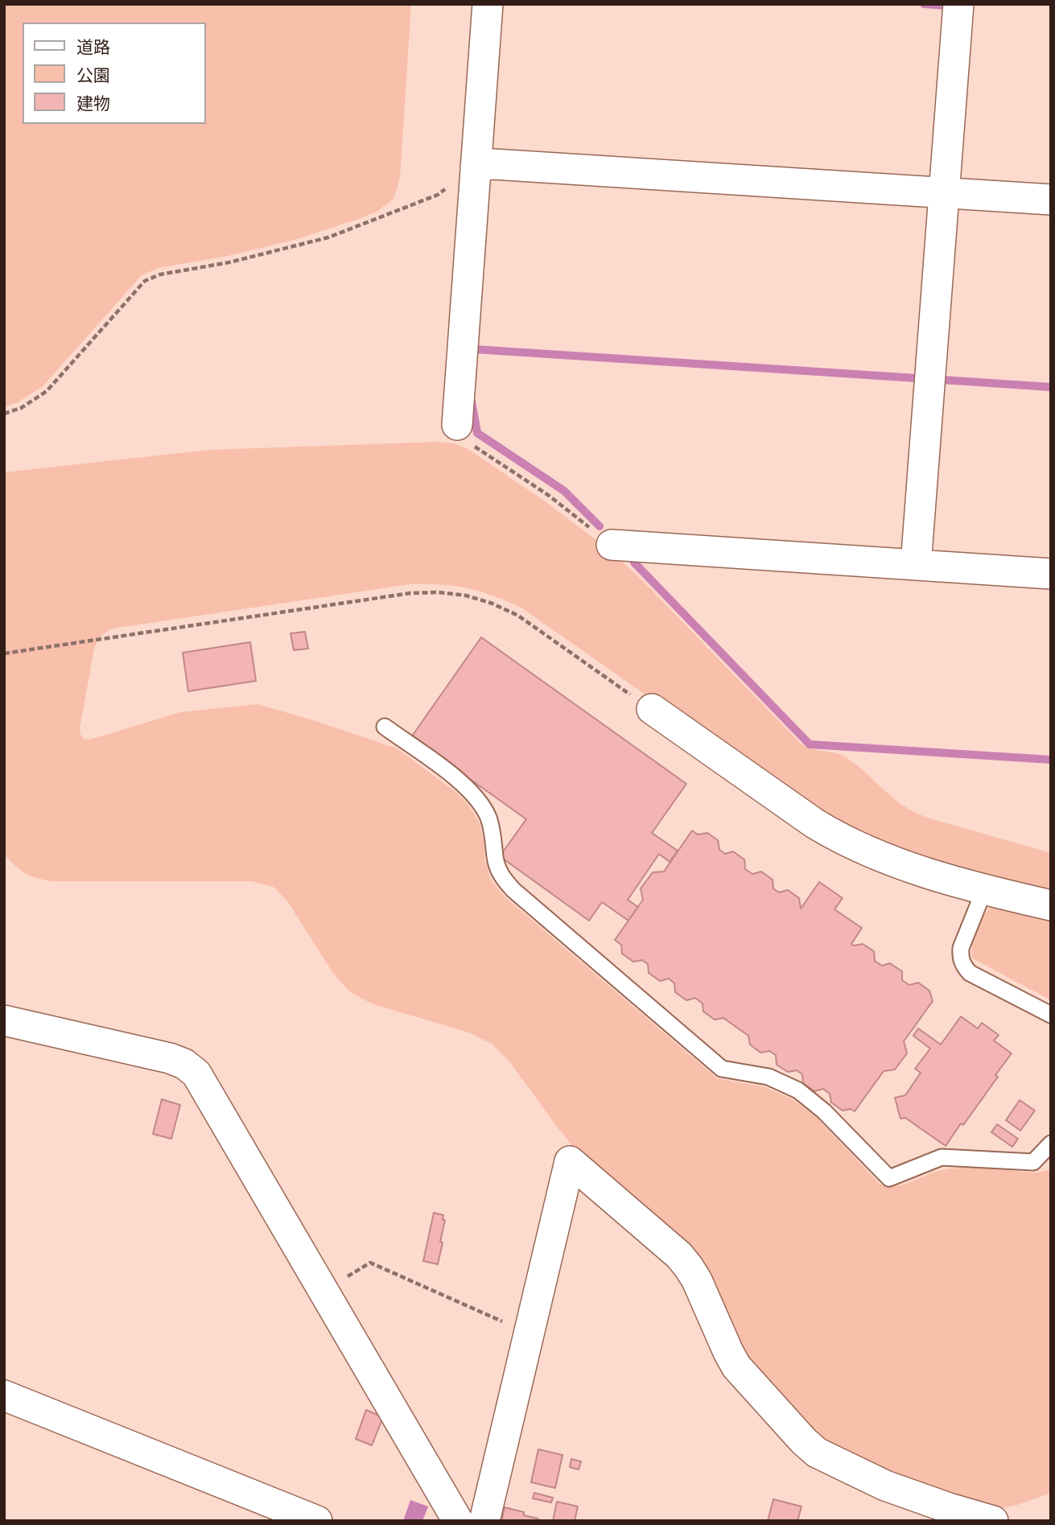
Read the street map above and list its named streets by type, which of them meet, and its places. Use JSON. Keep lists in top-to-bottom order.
{
  "legend": ["道路", "公園", "建物"]
}
